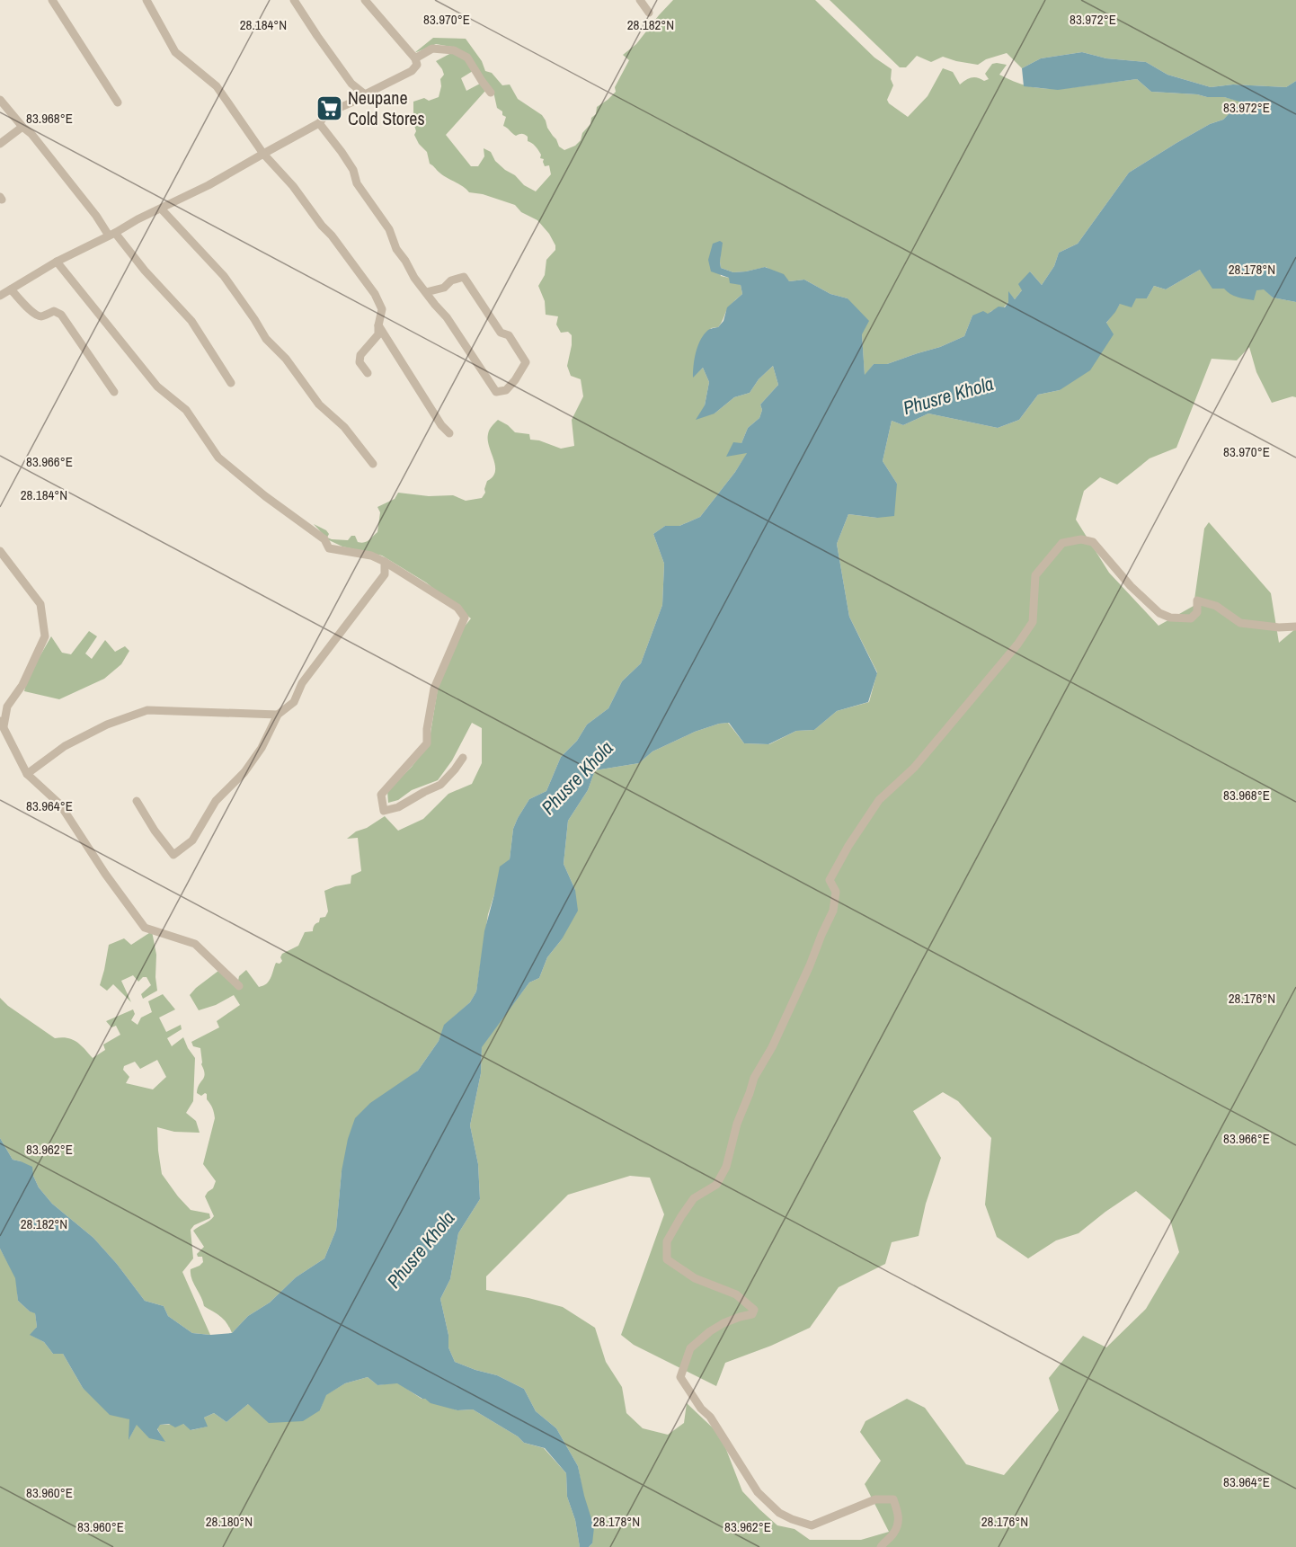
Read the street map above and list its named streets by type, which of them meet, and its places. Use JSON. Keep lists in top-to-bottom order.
{
  "water": ["Phusre Khola"],
  "places": {
    "supermarket": ["Neupane Cold Stores"]
  },
  "coordinates": [
    "83.970°E",
    "83.972°E",
    "28.184°N",
    "28.182°N",
    "83.968°E",
    "28.178°N",
    "83.966°E",
    "83.964°E",
    "28.176°N",
    "83.962°E",
    "83.960°E",
    "28.180°N"
  ]
}
